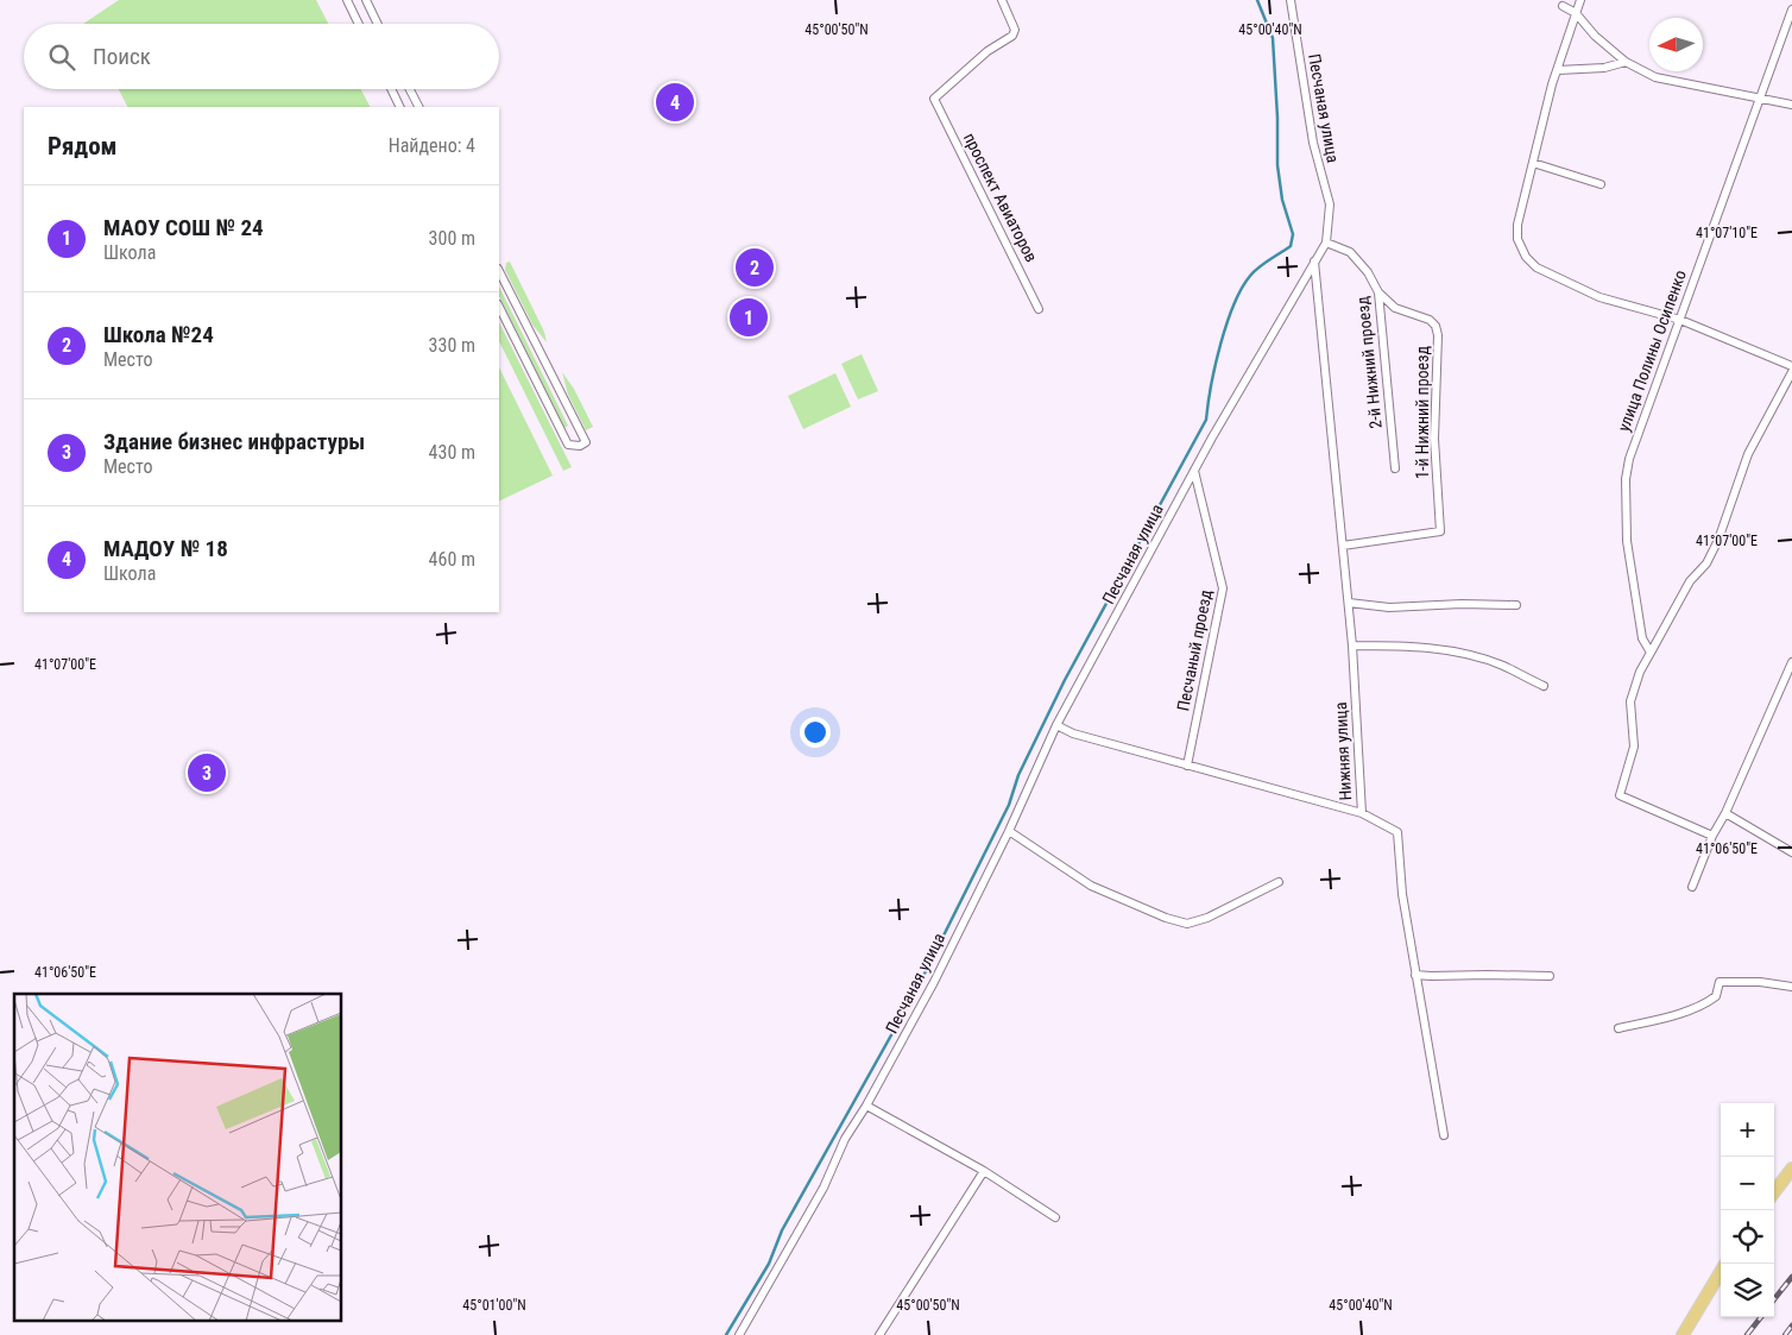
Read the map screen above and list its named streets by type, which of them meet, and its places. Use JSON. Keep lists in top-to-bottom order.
{
  "streets": {
    "street": [
      "Песчаная улица",
      "проспект Авиаторов",
      "улица Полины Осипенко",
      "2-й Нижний проезд",
      "1-й Нижний проезд",
      "Песчаный проезд",
      "Нижняя улица"
    ]
  },
  "crossings": [
    ["Песчаная улица", "2-й Нижний проезд"],
    ["Песчаная улица", "Песчаный проезд"],
    ["Песчаная улица", "Нижняя улица"],
    ["2-й Нижний проезд", "1-й Нижний проезд"],
    ["1-й Нижний проезд", "Нижняя улица"]
  ],
  "north": "left",
  "page": {
    "search": "Поиск",
    "pins": [
      "4",
      "2",
      "1",
      "3"
    ],
    "heading": ["Рядом", "Найдено: 4"],
    "list": [
      {
        "mark": "1",
        "name": "МАОУ СОШ № 24",
        "note": "Школа",
        "value": "300 m"
      },
      {
        "mark": "2",
        "name": "Школа №24",
        "note": "Место",
        "value": "330 m"
      },
      {
        "mark": "3",
        "name": "Здание бизнес инфрастуры",
        "note": "Место",
        "value": "430 m"
      },
      {
        "mark": "4",
        "name": "МАДОУ № 18",
        "note": "Школа",
        "value": "460 m"
      }
    ],
    "map_buttons": ["+", "−"]
  },
  "coordinates": [
    "45°00'50\"N",
    "45°00'40\"N",
    "41°07'10\"E",
    "41°07'00\"E",
    "41°06'50\"E",
    "45°01'00\"N"
  ]
}
